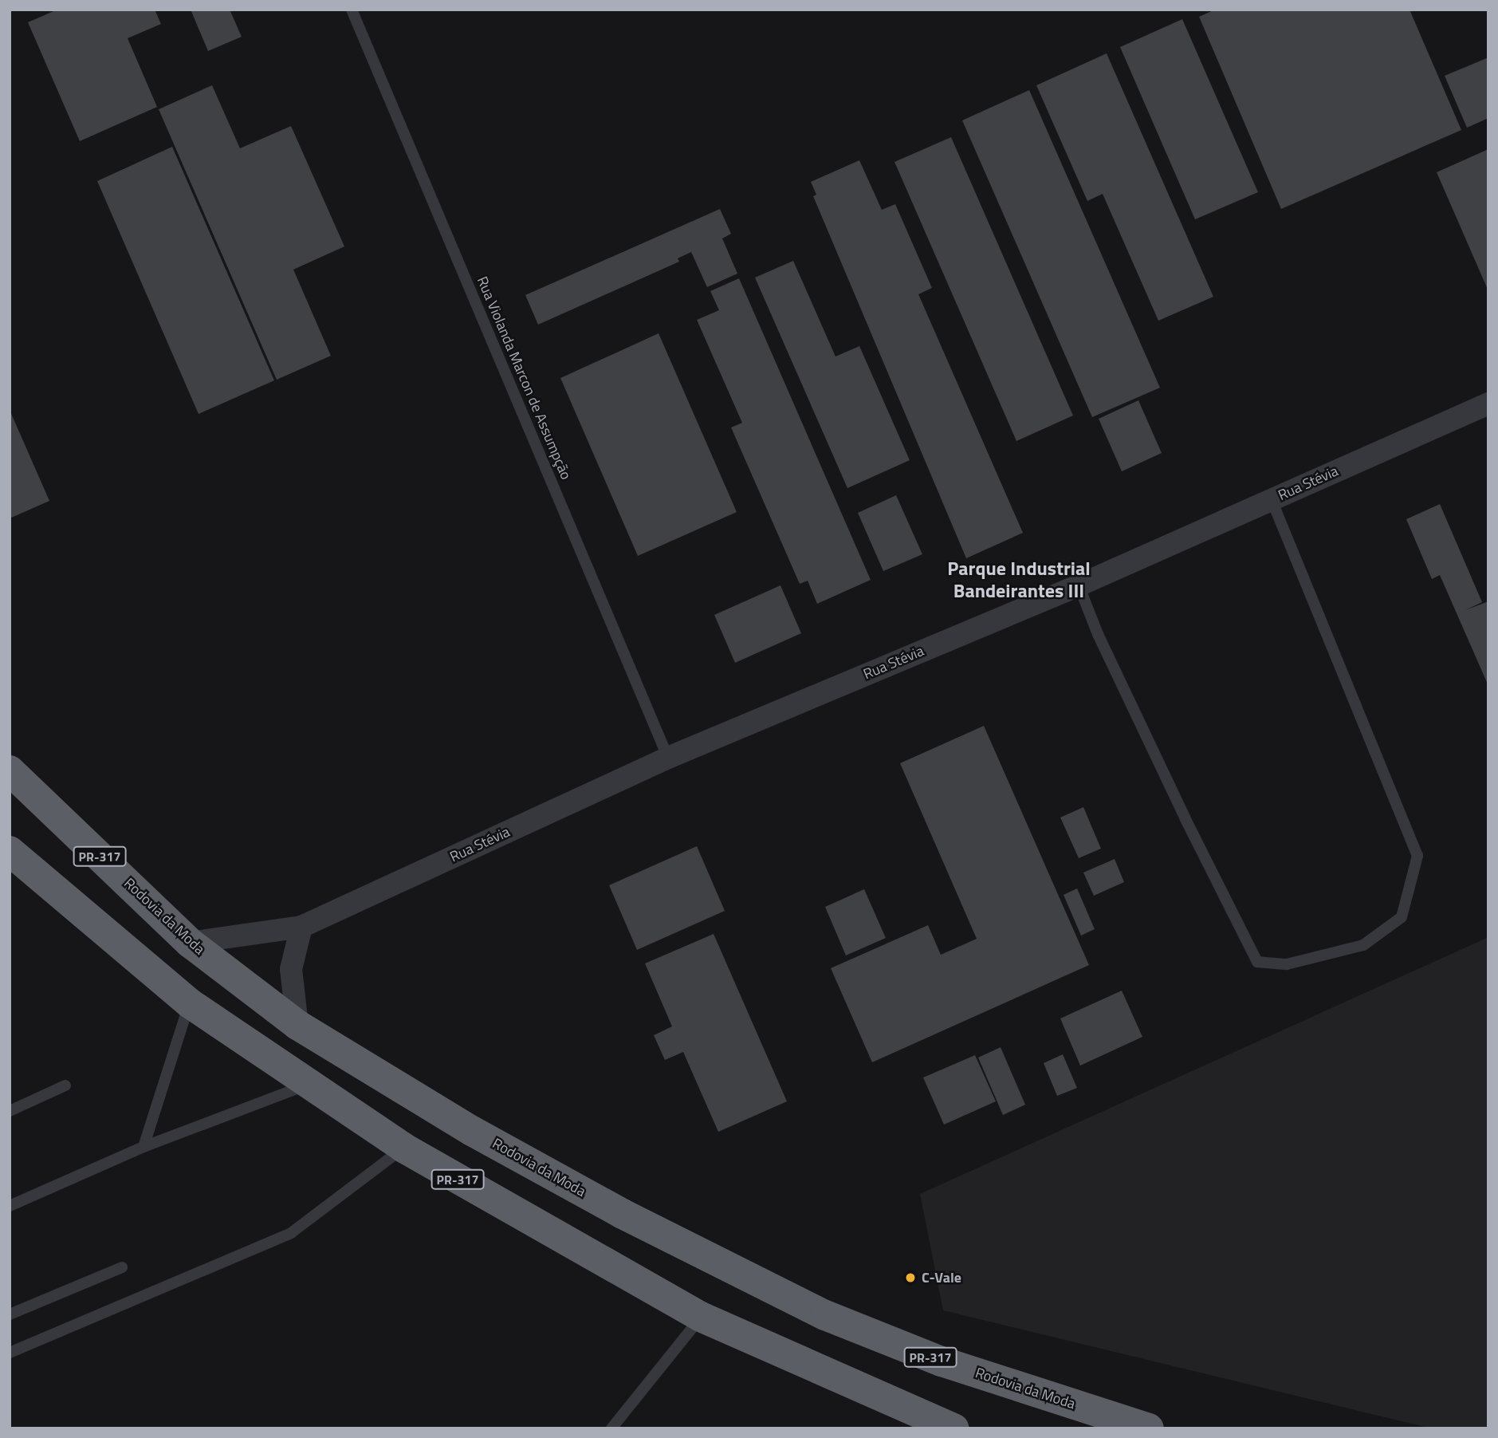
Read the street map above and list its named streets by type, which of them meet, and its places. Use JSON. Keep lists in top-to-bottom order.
{
  "streets": {
    "highway": ["PR-317", "Rodovia da Moda"],
    "street": ["Rua Stévia"],
    "lane": ["Rua Violanda Marcon de Assumpção"]
  },
  "crossings": [
    ["Rua Violanda Marcon de Assumpção", "Rua Stévia"],
    ["Rua Stévia", "Rodovia da Moda"]
  ],
  "districts": ["Parque Industrial Bandeirantes III"],
  "places": ["C-Vale"]
}
